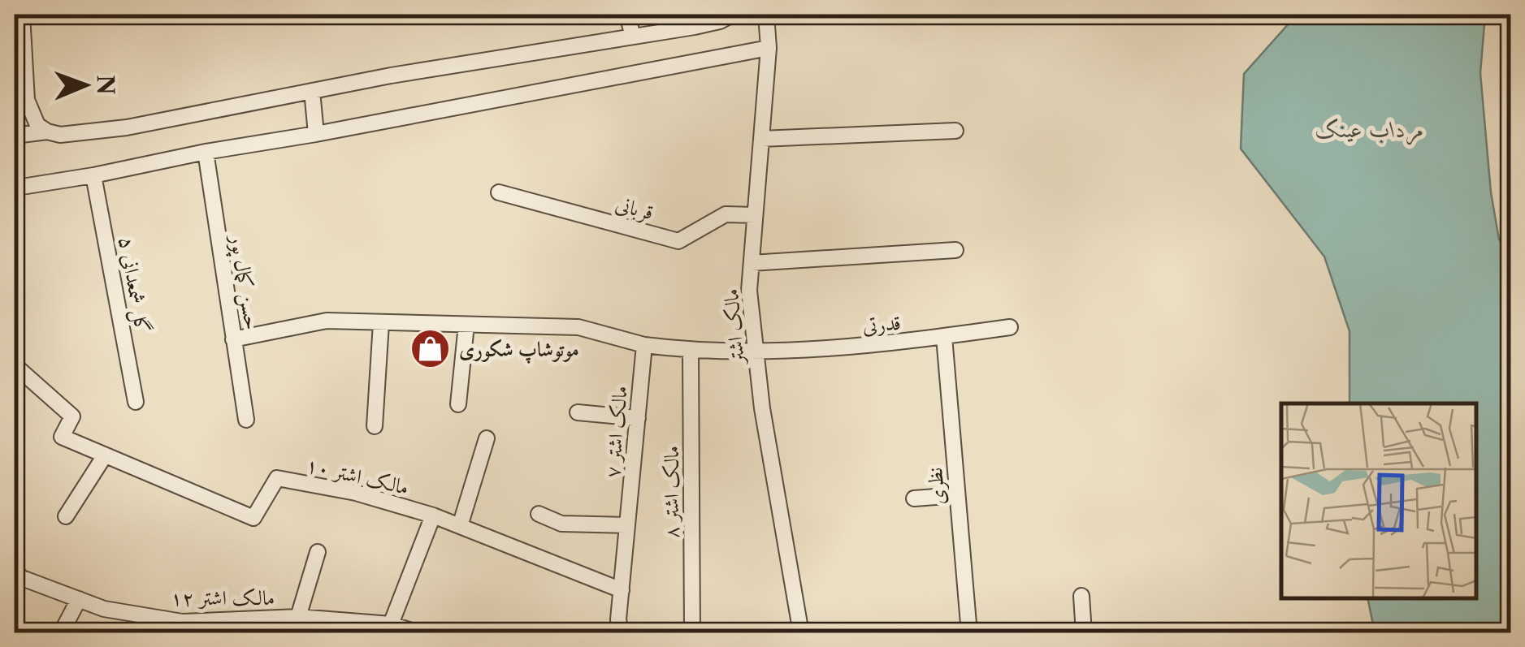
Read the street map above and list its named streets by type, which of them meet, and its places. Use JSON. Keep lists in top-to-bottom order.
{
  "streets": {
    "street": [
      "قربانی",
      "حسن کمال پور",
      "گل شمعدانی ۵",
      "قدرتی",
      "مالک اشتر",
      "مالک اشتر ۷",
      "مالک اشتر ۱۰",
      "نظری",
      "مالک اشتر ۸",
      "مالک اشتر ۱۲"
    ]
  },
  "crossings": [
    ["قربانی", "مالک اشتر"],
    ["قدرتی", "مالک اشتر"],
    ["قدرتی", "نظری"],
    ["مالک اشتر ۷", "مالک اشتر ۱۰"]
  ],
  "water": ["مرداب عینک"],
  "places": {
    "shop": ["موتوشاپ شکوری"]
  },
  "north": "right"
}
